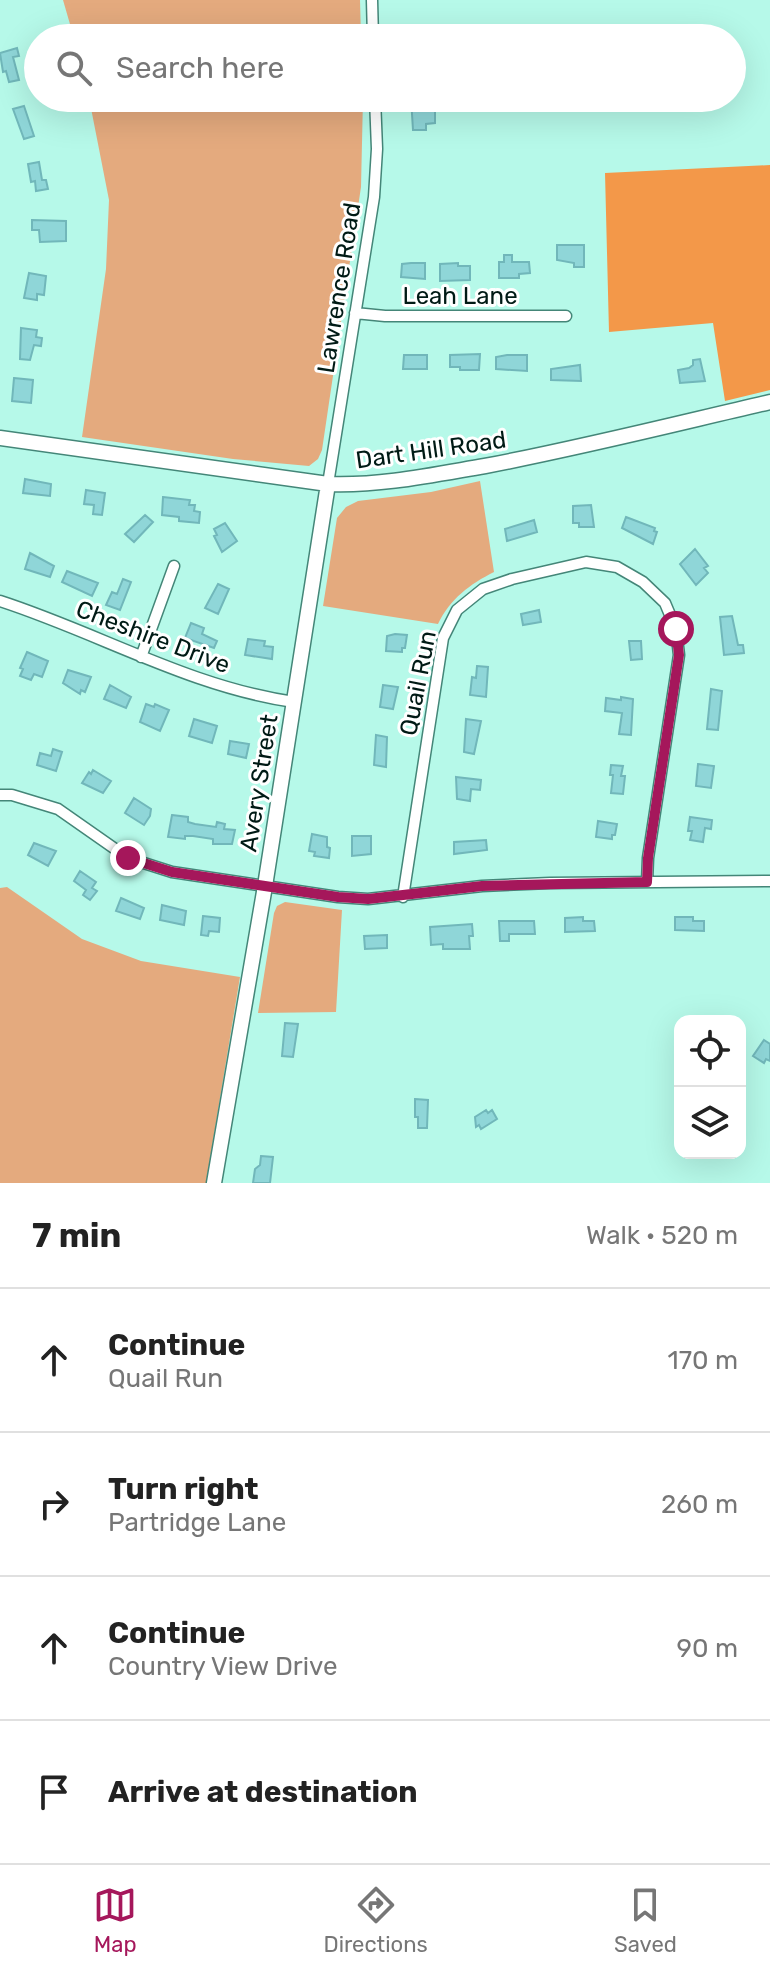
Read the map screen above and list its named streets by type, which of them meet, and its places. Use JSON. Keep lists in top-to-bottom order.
{
  "streets": {
    "main road": ["Dart Hill Road", "Avery Street"],
    "street": [
      "Lawrence Road",
      "Leah Lane",
      "Cheshire Drive",
      "Quail Run"
    ]
  },
  "crossings": [
    ["Lawrence Road", "Leah Lane"],
    ["Lawrence Road", "Dart Hill Road"],
    ["Lawrence Road", "Avery Street"],
    ["Dart Hill Road", "Avery Street"],
    ["Cheshire Drive", "Avery Street"]
  ],
  "page": {
    "search": "Search here",
    "heading": ["7 min", "Walk · 520 m"],
    "list": [
      ["Continue", "Quail Run", "170 m"],
      ["Turn right", "Partridge Lane", "260 m"],
      ["Continue", "Country View Drive", "90 m"],
      "Arrive at destination"
    ],
    "nav": ["Map", "Directions", "Saved"]
  }
}
